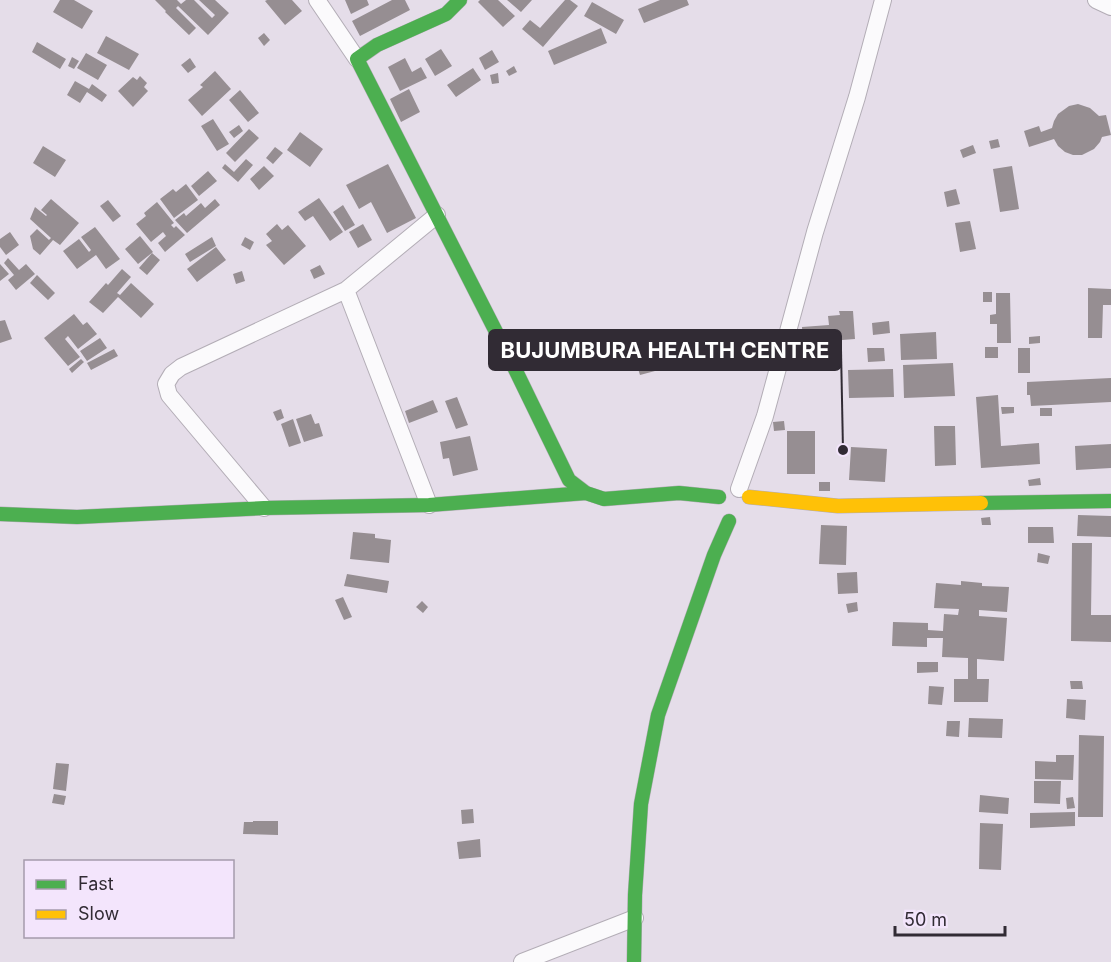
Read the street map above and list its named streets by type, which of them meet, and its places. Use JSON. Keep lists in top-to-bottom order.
{
  "places": ["BUJUMBURA HEALTH CENTRE"],
  "legend": ["Fast", "Slow"],
  "scale_bar": "50 m"
}
